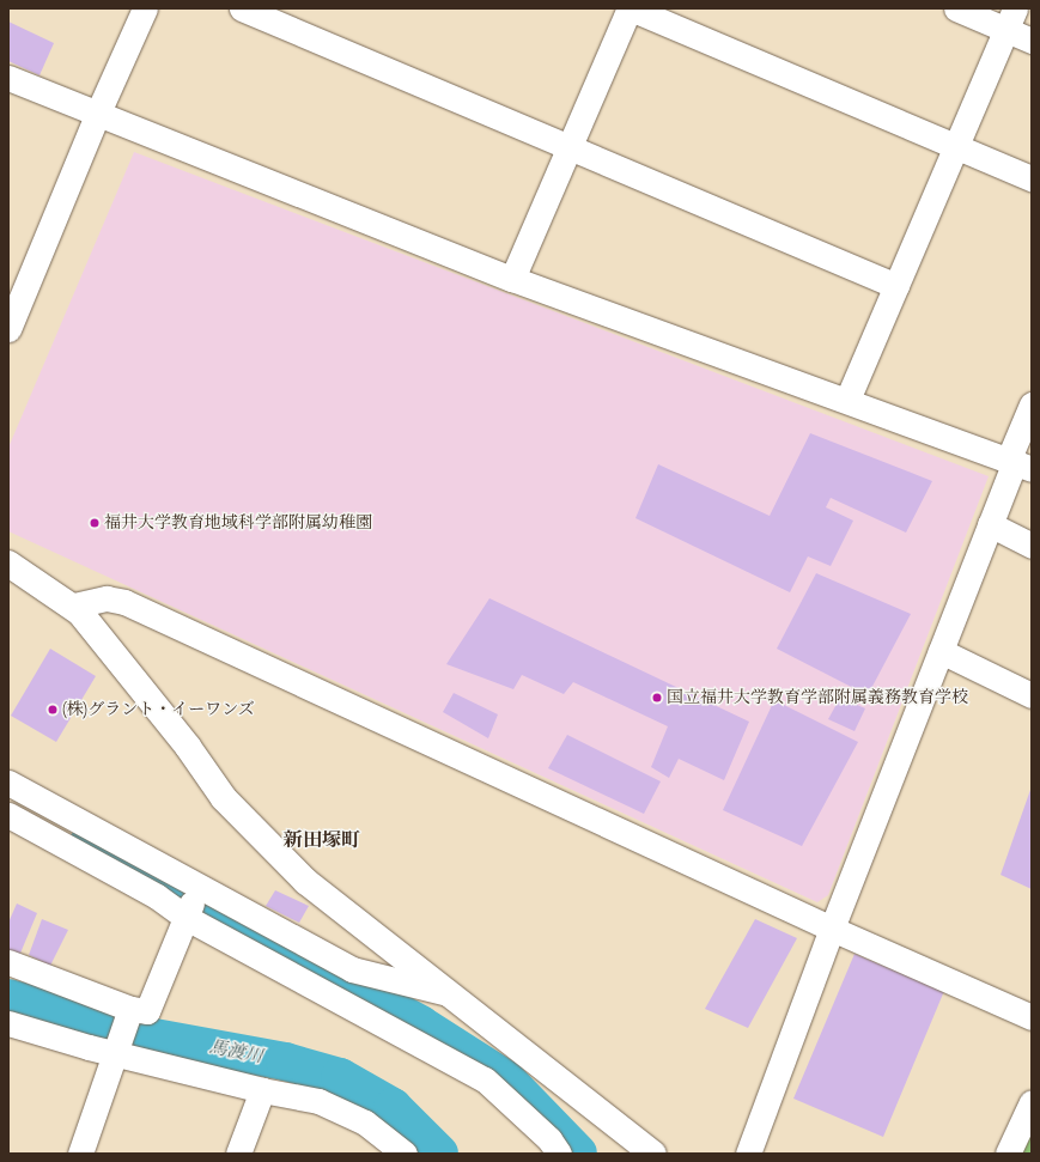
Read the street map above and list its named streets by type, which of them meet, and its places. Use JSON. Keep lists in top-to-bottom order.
{
  "districts": ["新田塚町"],
  "water": ["馬渡川"],
  "places": ["福井大学教育地域科学部附属幼稚園", "国立福井大学教育学部附属義務教育学校", "(株)グラント・イーワンズ"]
}
